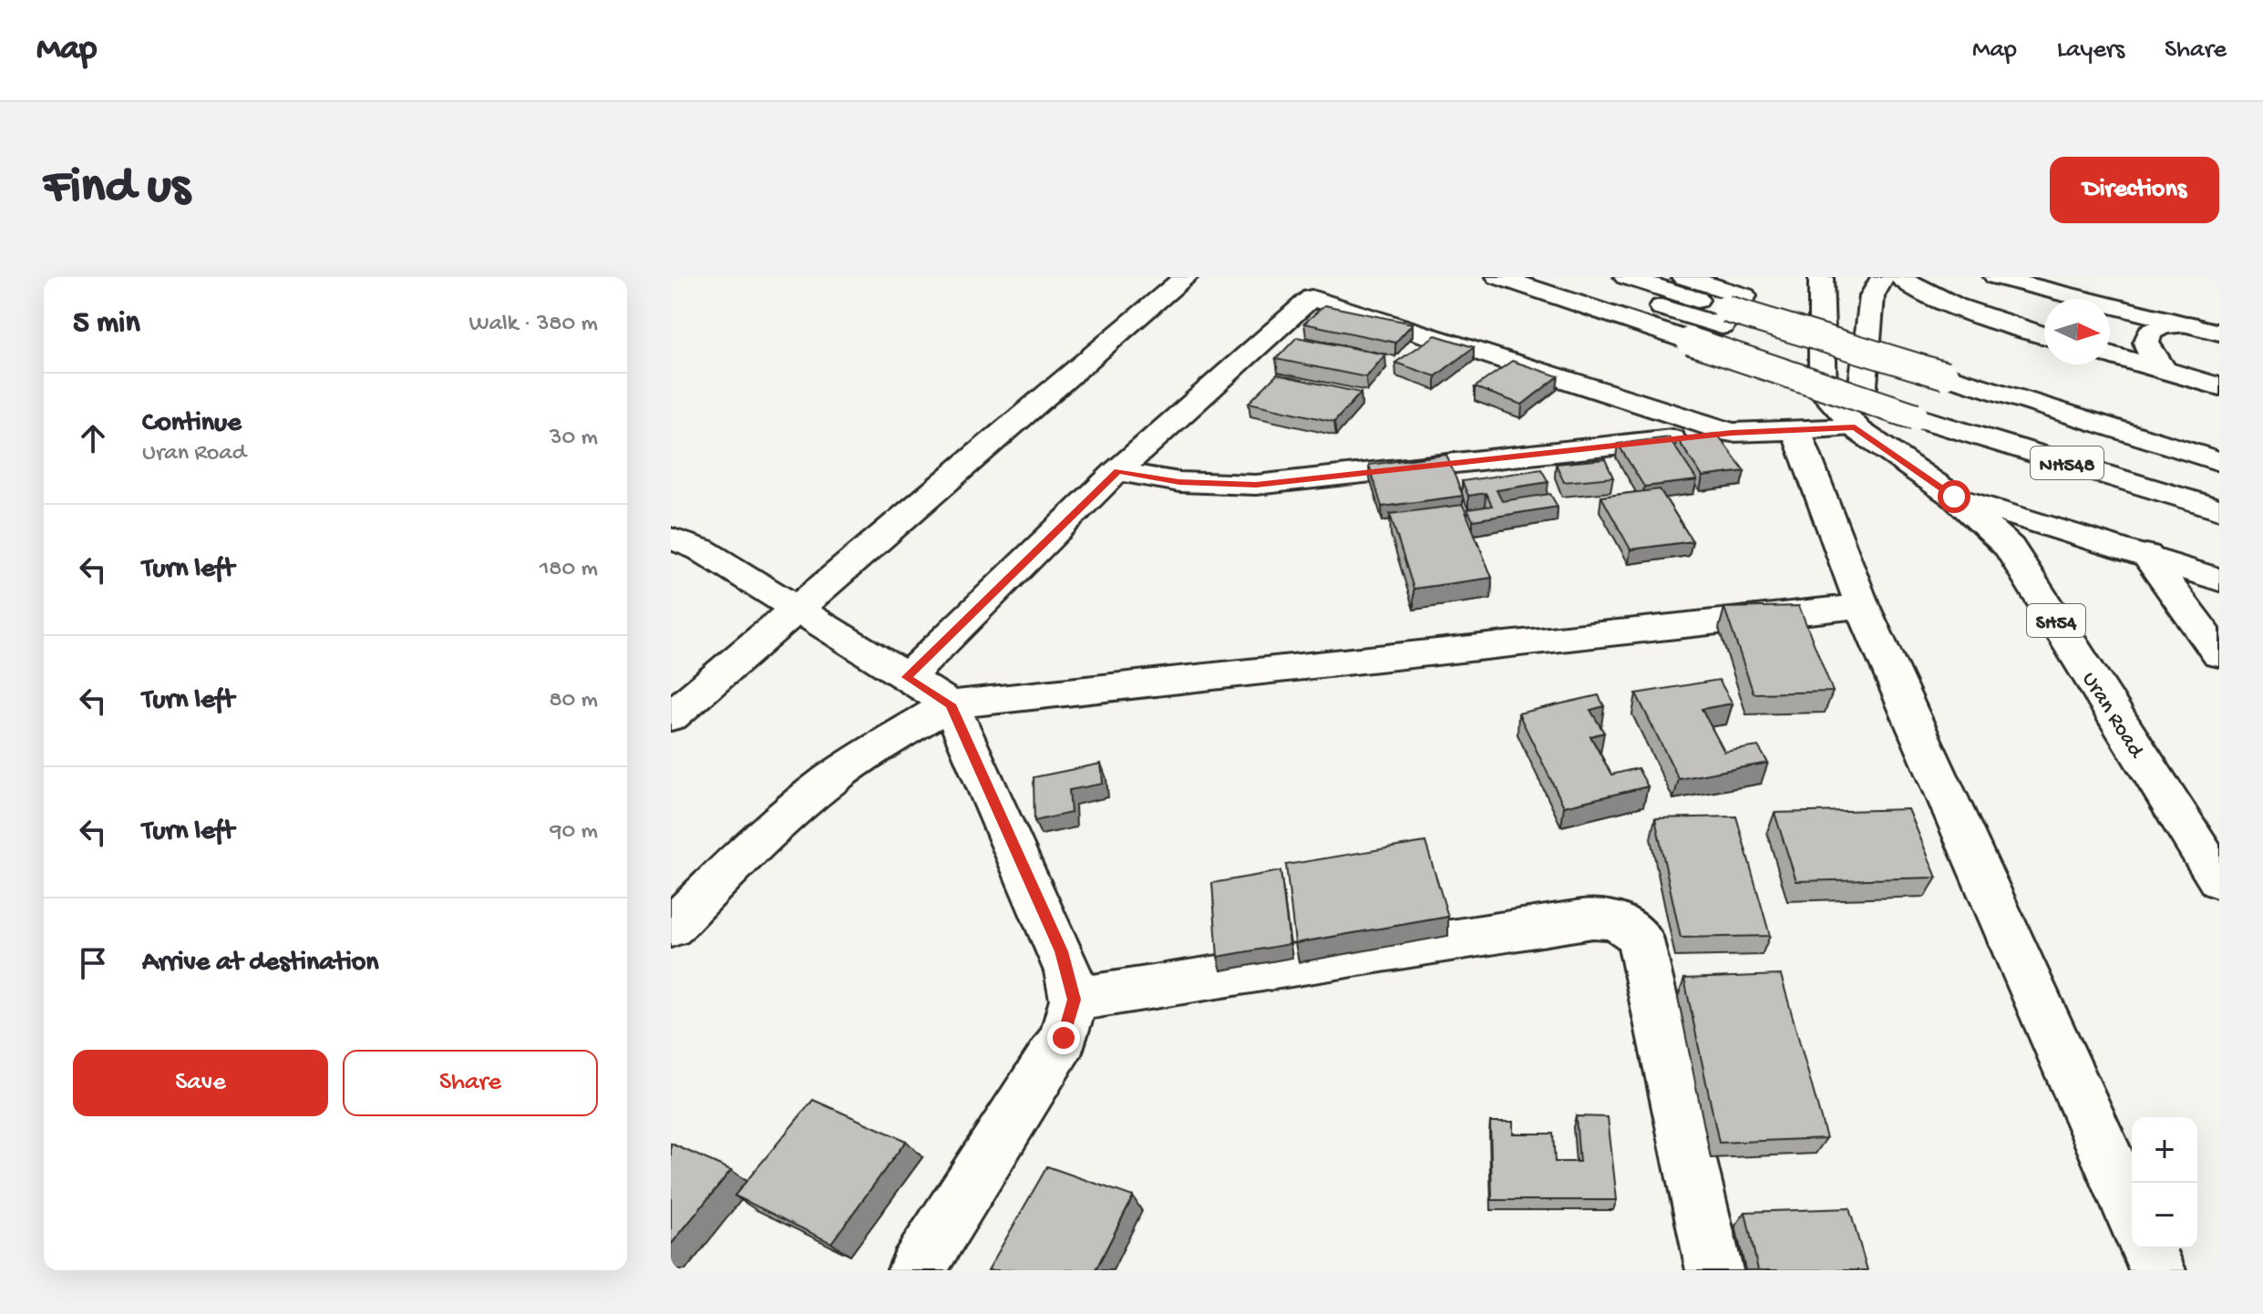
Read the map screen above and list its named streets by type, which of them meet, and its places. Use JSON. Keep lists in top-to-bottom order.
{
  "streets": {
    "main road": ["NH548", "SH54", "Uran Road"]
  },
  "north": "right",
  "page": {
    "header": "Map",
    "nav": ["Map", "Layers", "Share"],
    "buttons": [
      "Directions",
      ["Save", "Share"]
    ],
    "title": "Find us",
    "heading": ["5 min", "Walk · 380 m"],
    "list": [
      ["Continue", "Uran Road", "30 m"],
      ["Turn left", "180 m"],
      ["Turn left", "80 m"],
      ["Turn left", "90 m"],
      "Arrive at destination"
    ],
    "map_buttons": ["+", "−"]
  }
}
